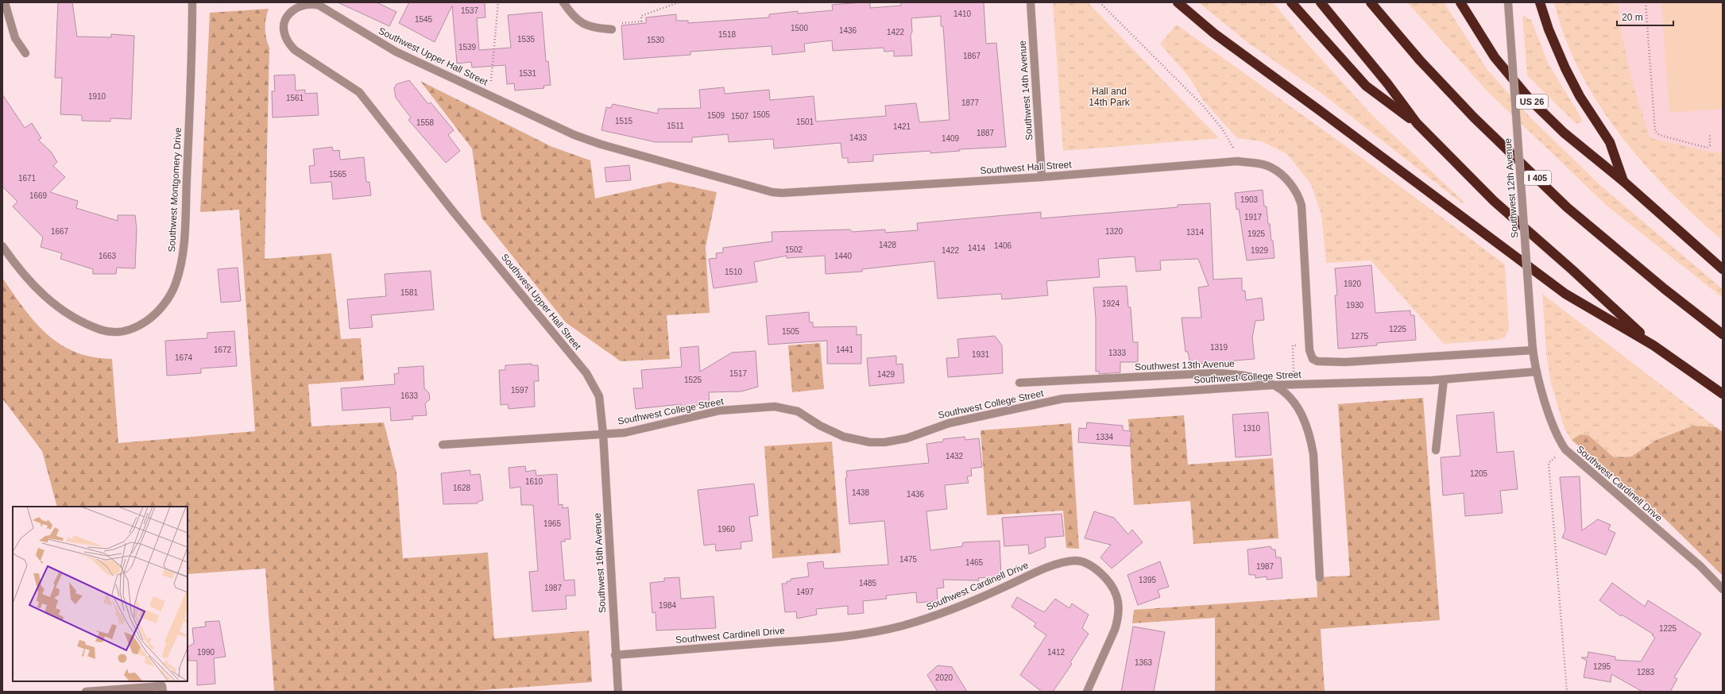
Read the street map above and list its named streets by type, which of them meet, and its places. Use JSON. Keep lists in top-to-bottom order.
{
  "streets": {
    "highway": ["US 26", "I 405"],
    "street": [
      "Southwest Upper Hall Street",
      "Southwest 14th Avenue",
      "Southwest Hall Street",
      "Southwest 12th Avenue",
      "Southwest Montgomery Drive",
      "Southwest 13th Avenue",
      "Southwest College Street",
      "Southwest Cardinell Drive",
      "Southwest 16th Avenue"
    ]
  },
  "crossings": [
    ["Southwest Upper Hall Street", "Southwest Hall Street"],
    ["Southwest Upper Hall Street", "Southwest College Street"],
    ["Southwest Upper Hall Street", "Southwest 16th Avenue"],
    ["Southwest 14th Avenue", "Southwest Hall Street"],
    ["Southwest Hall Street", "Southwest 12th Avenue"],
    ["Southwest 12th Avenue", "Southwest College Street"],
    ["Southwest 12th Avenue", "Southwest Cardinell Drive"],
    ["Southwest 13th Avenue", "Southwest College Street"],
    ["Southwest College Street", "Southwest Cardinell Drive"],
    ["Southwest College Street", "Southwest 16th Avenue"],
    ["Southwest Cardinell Drive", "Southwest 16th Avenue"]
  ],
  "parks": ["Hall and 14th Park"],
  "house_numbers": [
    "1537",
    "1410",
    "1545",
    "1500",
    "1436",
    "1422",
    "1518",
    "1535",
    "1530",
    "1539",
    "1867",
    "1531",
    "1910",
    "1561",
    "1877",
    "1505",
    "1509",
    "1507",
    "1515",
    "1501",
    "1558",
    "1511",
    "1421",
    "1887",
    "1433",
    "1409",
    "1565",
    "1671",
    "1669",
    "1903",
    "1917",
    "1667",
    "1320",
    "1314",
    "1925",
    "1428",
    "1406",
    "1414",
    "1502",
    "1422",
    "1929",
    "1663",
    "1440",
    "1510",
    "1920",
    "1581",
    "1924",
    "1930",
    "1225",
    "1505",
    "1275",
    "1319",
    "1672",
    "1441",
    "1333",
    "1931",
    "1674",
    "1517",
    "1429",
    "1525",
    "1597",
    "1633",
    "1310",
    "1334",
    "1432",
    "1205",
    "1610",
    "1628",
    "1438",
    "1436",
    "1965",
    "1960",
    "1475",
    "1465",
    "1987",
    "1395",
    "1485",
    "1987",
    "1497",
    "1984",
    "1225",
    "1990",
    "1412",
    "1363",
    "1295",
    "1283",
    "2020"
  ],
  "scale_bar": "20 m"
}
